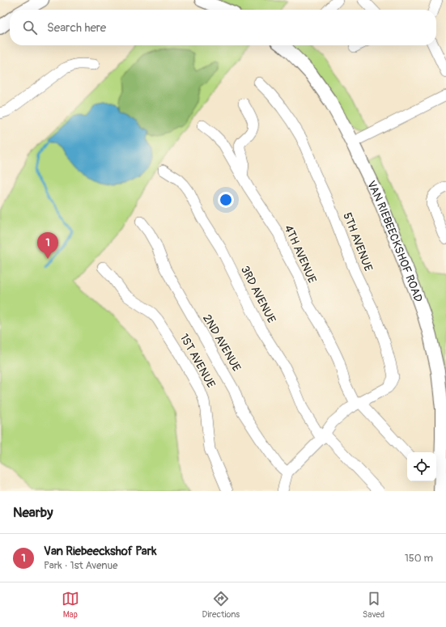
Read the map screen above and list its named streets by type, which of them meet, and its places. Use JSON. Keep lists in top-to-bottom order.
{
  "streets": {
    "street": [
      "VAN RIEBEECKSHOF ROAD",
      "5TH AVENUE",
      "4TH AVENUE",
      "3RD AVENUE",
      "2ND AVENUE",
      "1ST AVENUE"
    ]
  },
  "crossings": [
    ["5TH AVENUE", "4TH AVENUE"],
    ["5TH AVENUE", "3RD AVENUE"],
    ["5TH AVENUE", "2ND AVENUE"]
  ],
  "page": {
    "search": "Search here",
    "pins": "1",
    "heading": "Nearby",
    "list": [
      {
        "mark": "1",
        "name": "Van Riebeeckshof Park",
        "note": "Park · 1st Avenue",
        "value": "150 m"
      }
    ],
    "nav": ["Map", "Directions", "Saved"]
  }
}
